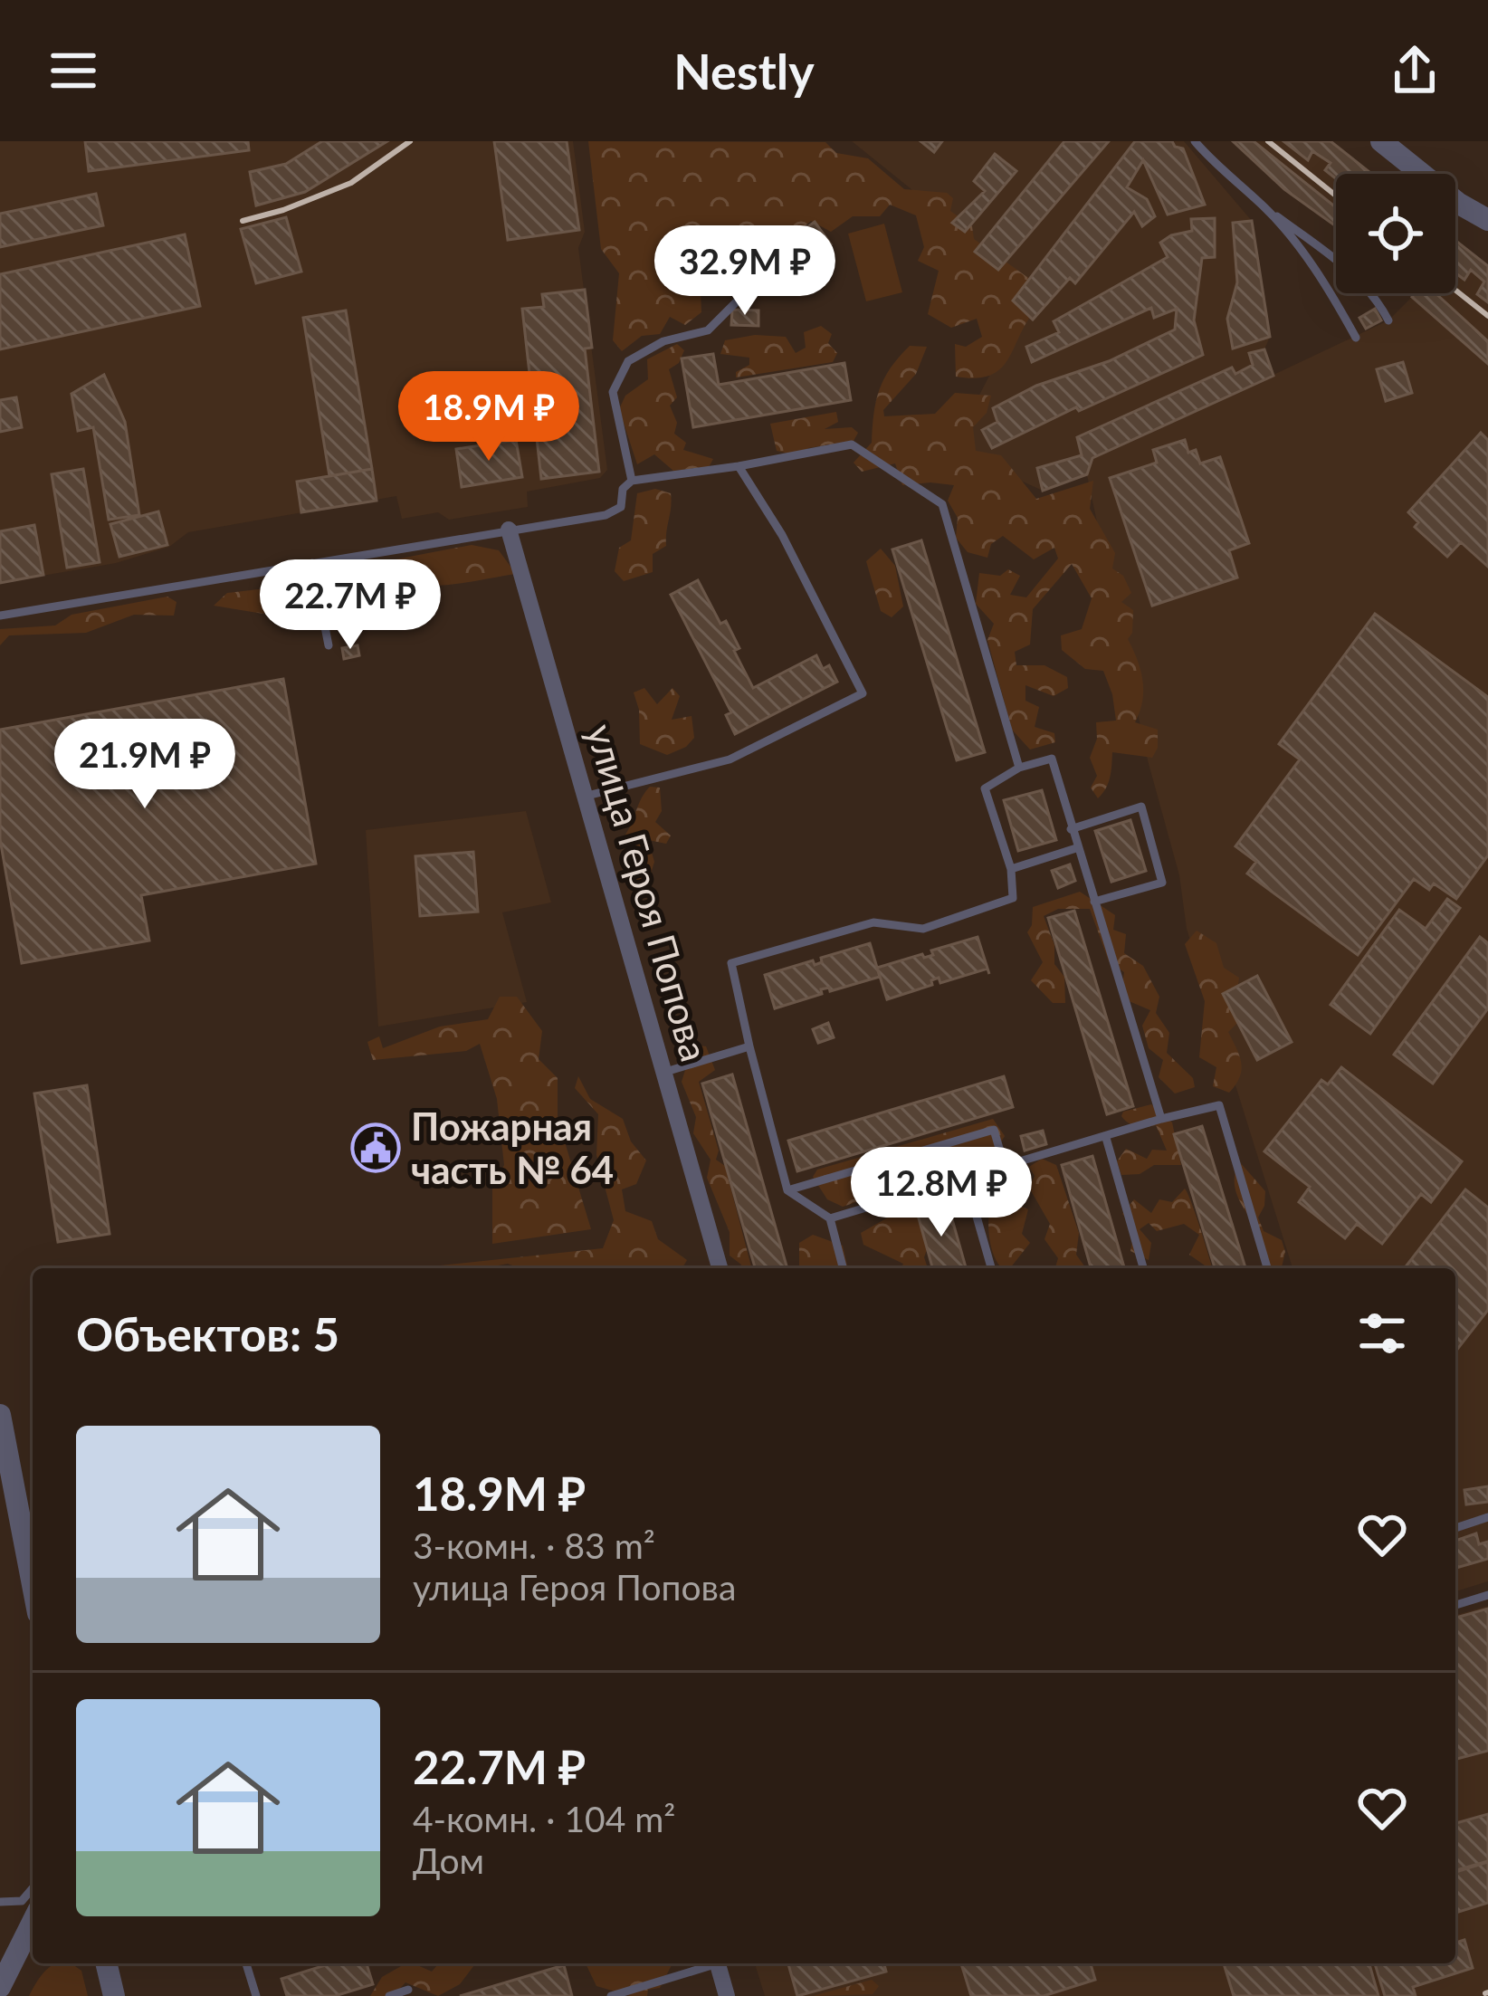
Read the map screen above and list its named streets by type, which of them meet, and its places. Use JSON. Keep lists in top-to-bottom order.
{
  "streets": {
    "street": ["улица Героя Попова"]
  },
  "places": {
    "public building": ["Пожарная часть № 64"]
  },
  "page": {
    "header": "Nestly",
    "price": [
      "32.9M ₽",
      "18.9M ₽",
      "22.7M ₽",
      "21.9M ₽",
      "12.8M ₽"
    ],
    "heading": "Объектов: 5",
    "list": [
      {
        "name": "18.9M ₽",
        "note": "3-комн. · 83 m² · улица Героя Попова"
      },
      {
        "name": "22.7M ₽",
        "note": "4-комн. · 104 m² · Дом"
      }
    ]
  }
}
